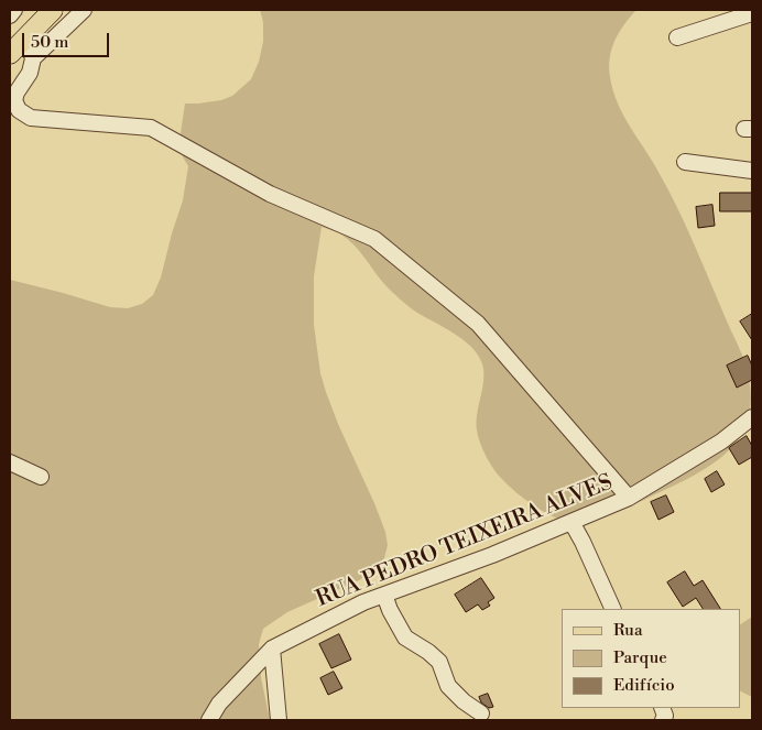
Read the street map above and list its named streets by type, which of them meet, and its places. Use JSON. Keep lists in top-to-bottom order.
{
  "streets": {
    "street": ["RUA PEDRO TEIXEIRA ALVES"]
  },
  "legend": ["Rua", "Parque", "Edifício"],
  "scale_bar": "50 m"
}
